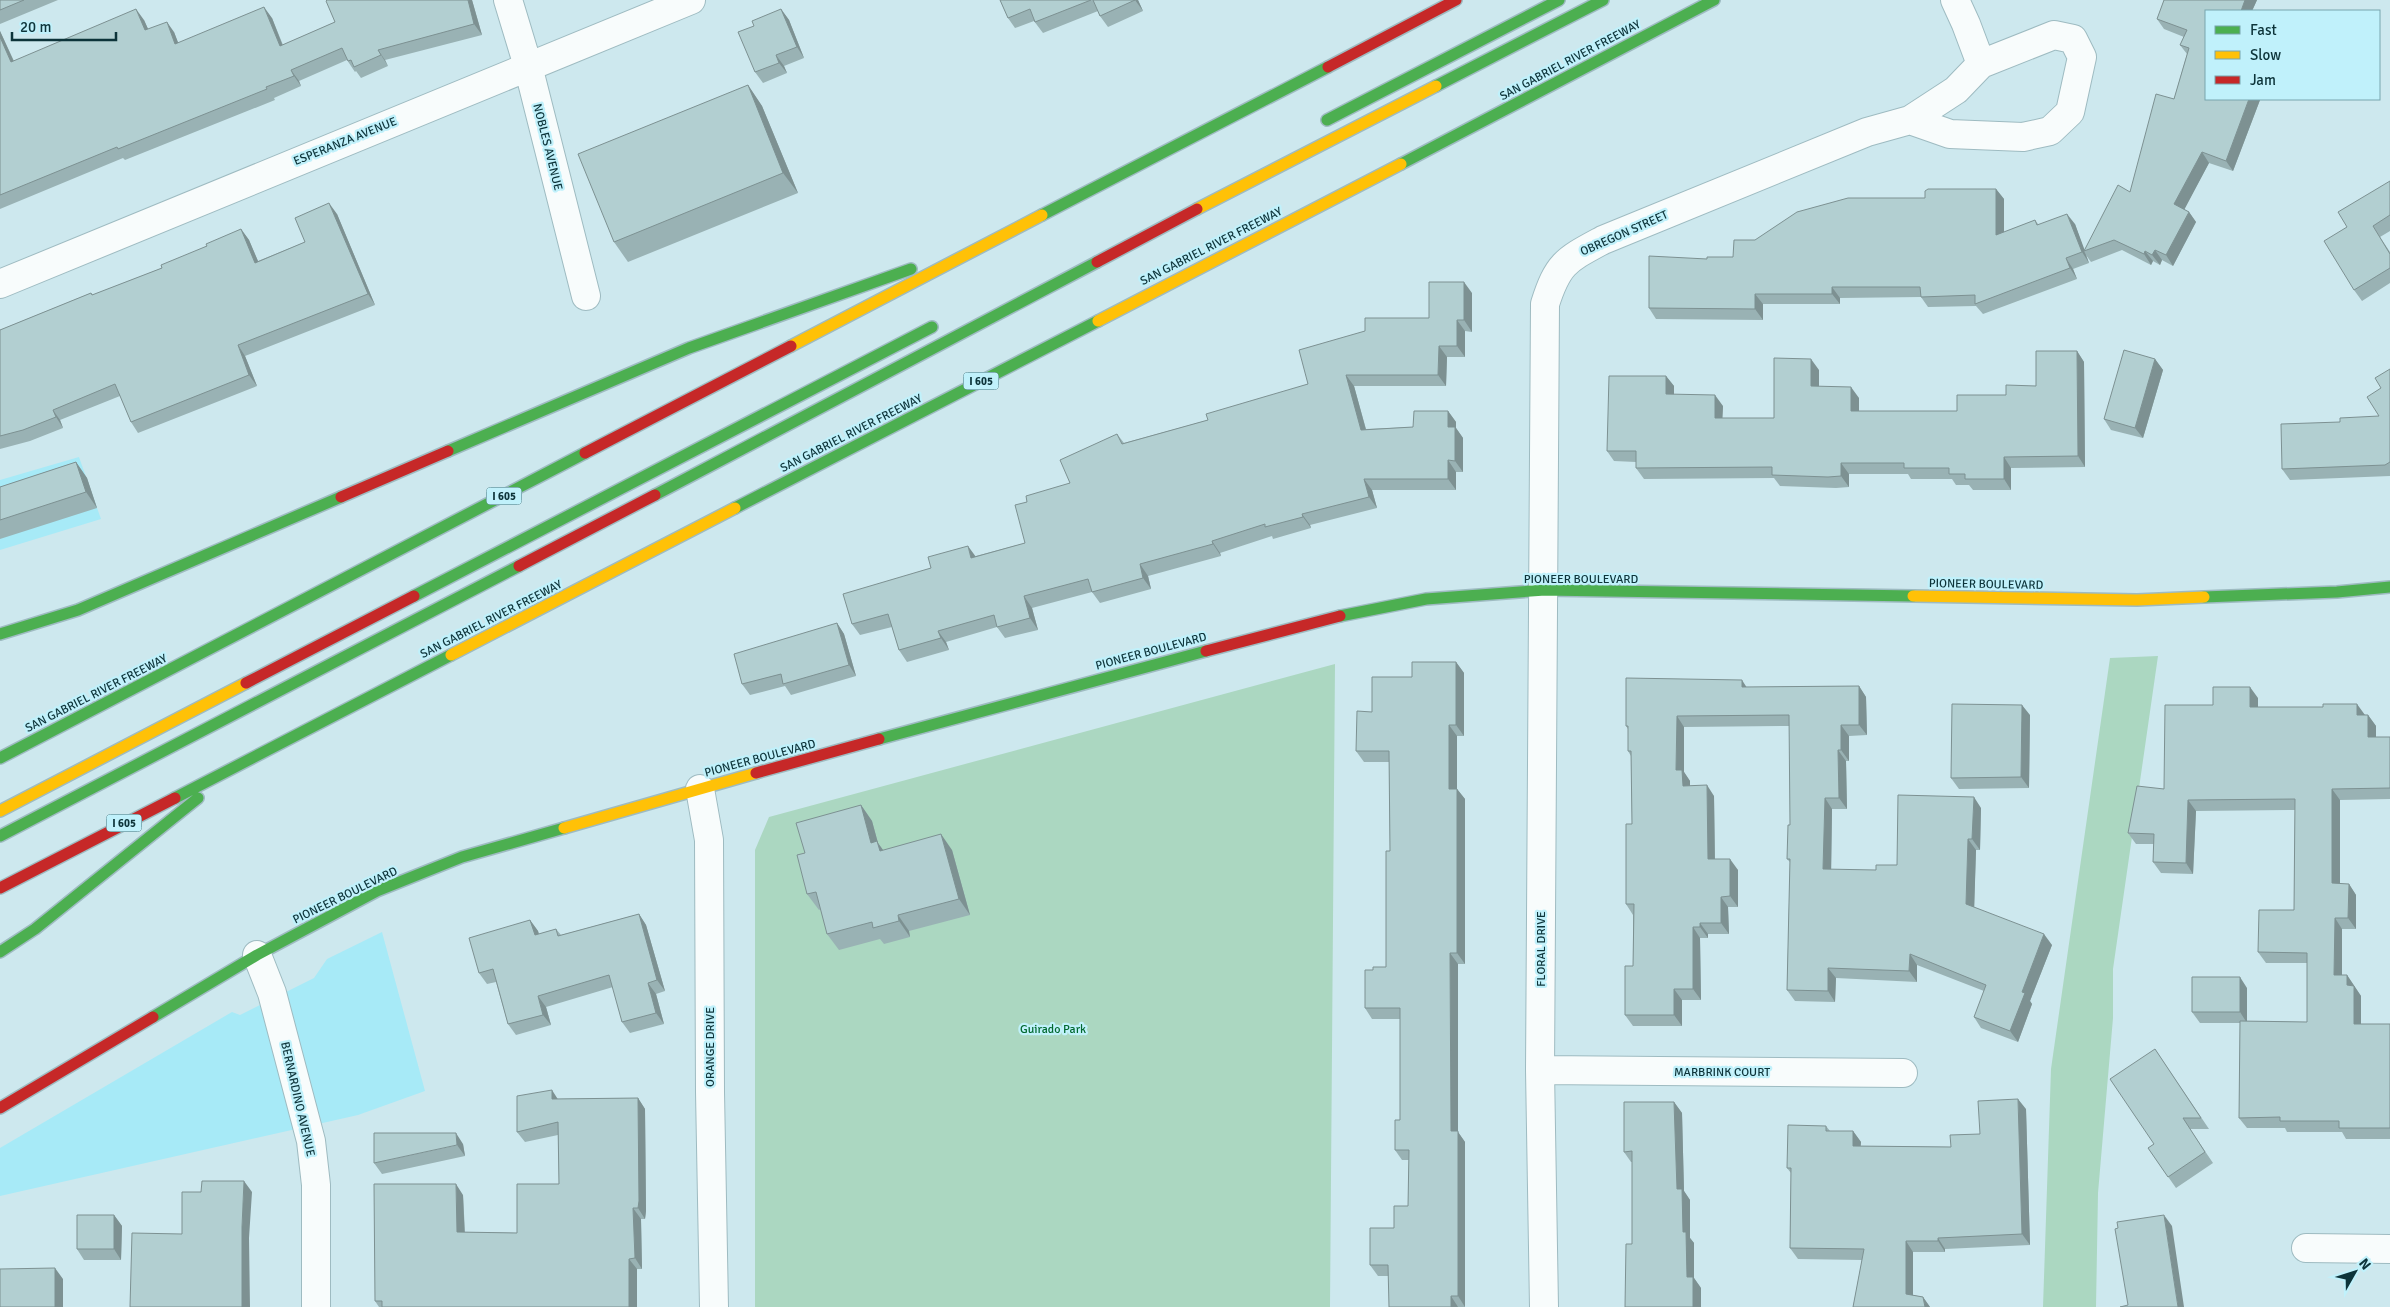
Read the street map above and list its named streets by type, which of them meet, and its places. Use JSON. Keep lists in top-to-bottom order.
{
  "streets": {
    "main road": ["SAN GABRIEL RIVER FREEWAY", "I 605", "PIONEER BOULEVARD"],
    "street": [
      "ESPERANZA AVENUE",
      "NOBLES AVENUE",
      "OBREGON STREET",
      "FLORAL DRIVE",
      "ORANGE DRIVE",
      "MARBRINK COURT",
      "BERNARDINO AVENUE"
    ]
  },
  "crossings": [
    ["ESPERANZA AVENUE", "NOBLES AVENUE"],
    ["OBREGON STREET", "PIONEER BOULEVARD"],
    ["OBREGON STREET", "FLORAL DRIVE"],
    ["PIONEER BOULEVARD", "FLORAL DRIVE"],
    ["PIONEER BOULEVARD", "ORANGE DRIVE"],
    ["PIONEER BOULEVARD", "BERNARDINO AVENUE"],
    ["FLORAL DRIVE", "MARBRINK COURT"]
  ],
  "parks": ["Guirado Park"],
  "legend": ["Fast", "Slow", "Jam"],
  "scale_bar": "20 m",
  "north": "top right"
}
